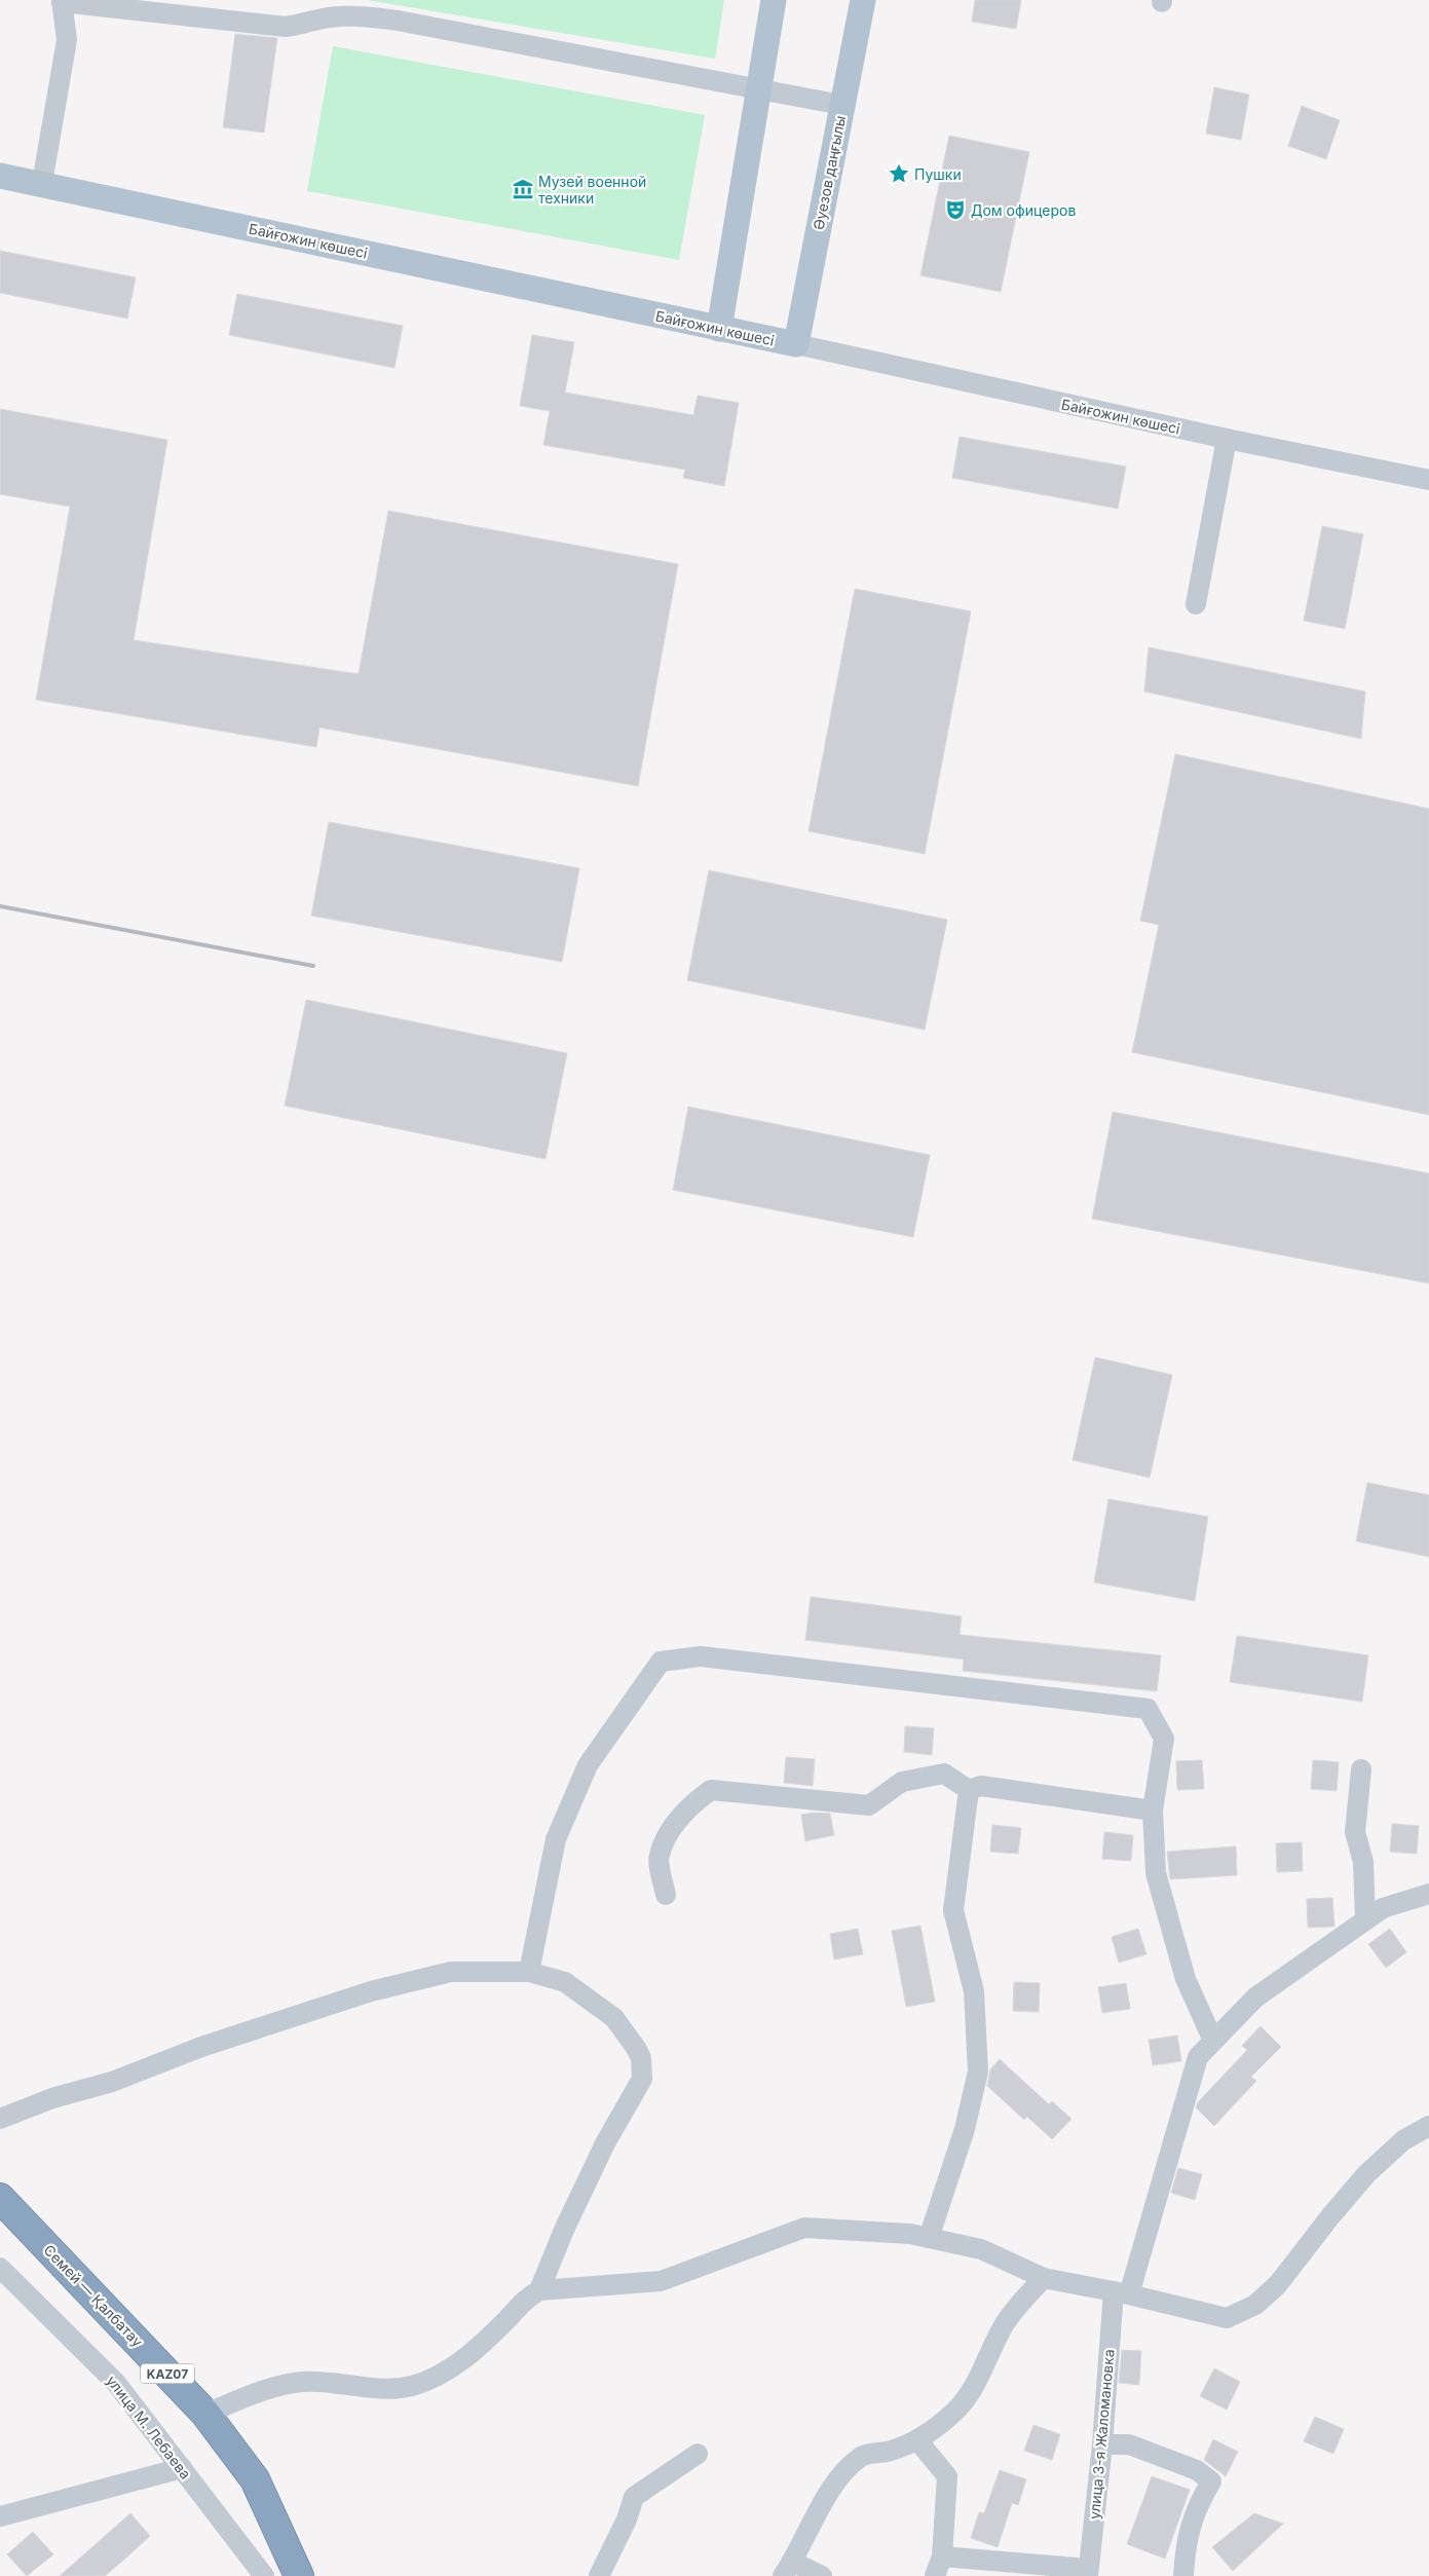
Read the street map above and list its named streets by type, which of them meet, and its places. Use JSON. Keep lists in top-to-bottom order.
{
  "streets": {
    "highway": ["Семей — Қалбатау", "KAZ07"],
    "main road": ["Әуезов даңғылы", "Байғожин көшесі"],
    "street": ["улица М. Лебаева", "улица 3-я Жаломановка"]
  },
  "crossings": [
    ["Әуезов даңғылы", "Байғожин көшесі"]
  ],
  "places": {
    "place": ["Пушки"],
    "museum": ["Музей военной техники"],
    "theatre": ["Дом офицеров"]
  }
}
